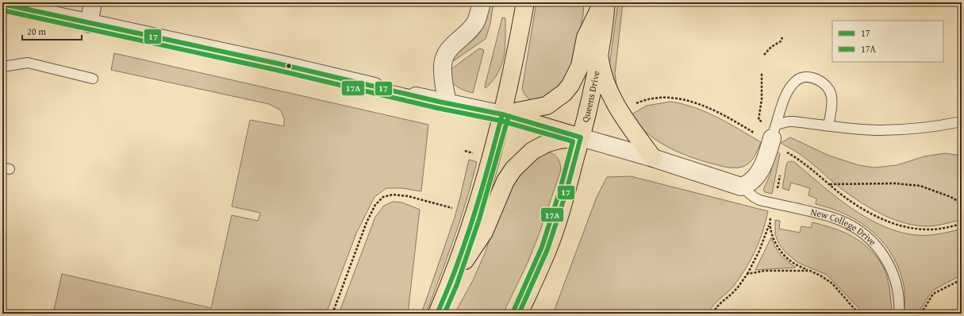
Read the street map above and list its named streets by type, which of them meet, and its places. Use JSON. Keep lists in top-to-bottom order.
{
  "streets": {
    "main road": ["Queens Drive"],
    "street": ["New College Drive"]
  },
  "crossings": [
    ["Queens Drive", "New College Drive"]
  ],
  "lines": ["transit line 17", "transit line 17A"],
  "legend": ["17", "17A"],
  "scale_bar": "20 m"
}
